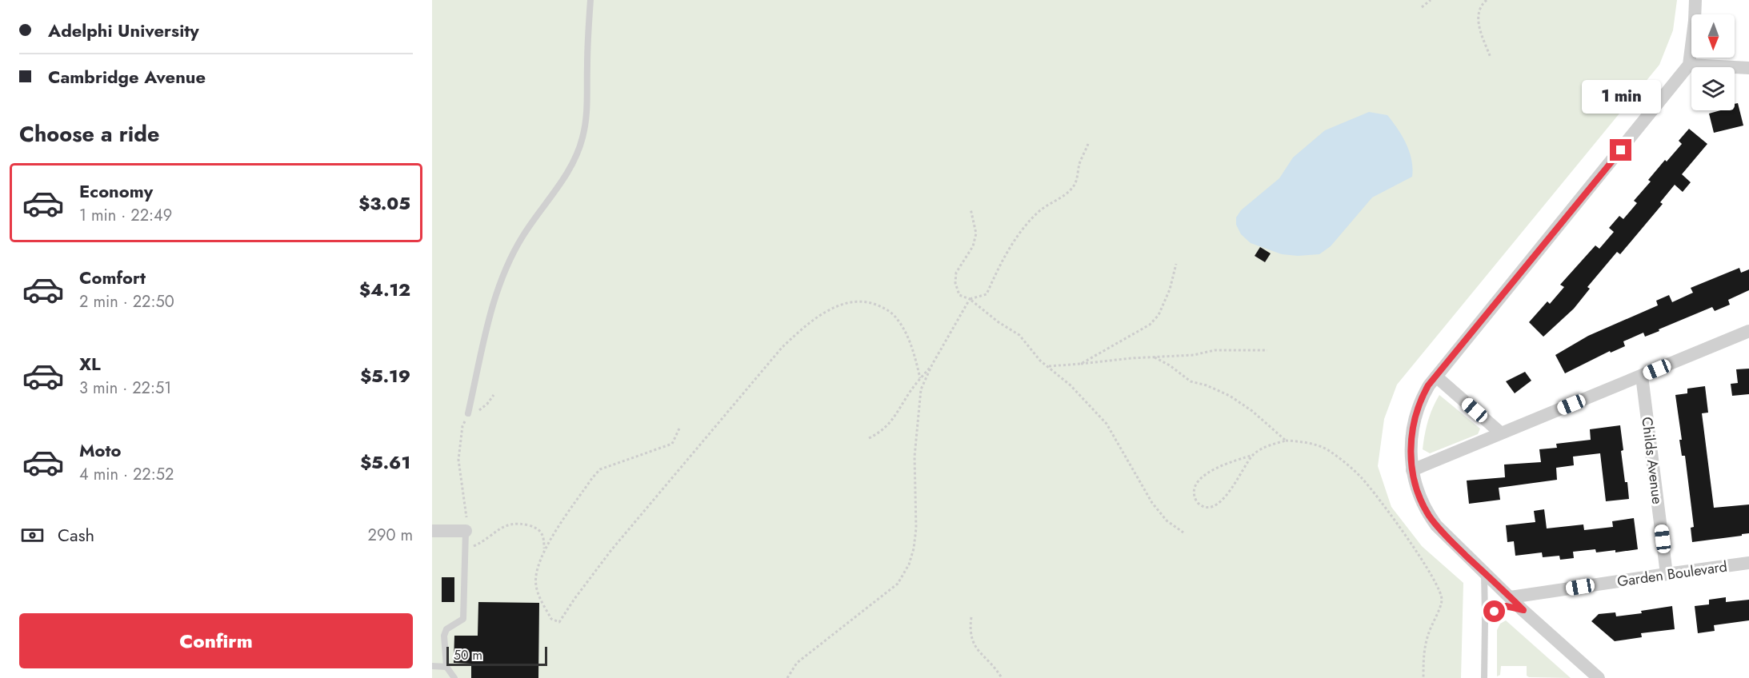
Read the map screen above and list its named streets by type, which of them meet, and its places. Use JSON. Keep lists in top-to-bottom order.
{
  "streets": {
    "street": ["Childs Avenue", "Garden Boulevard"]
  },
  "crossings": [
    ["Childs Avenue", "Garden Boulevard"]
  ],
  "scale_bar": "50 m",
  "north": "bottom",
  "page": {
    "banner": ["Adelphi University", "Cambridge Avenue"],
    "bubble": "1 min",
    "heading": "Choose a ride",
    "list": [
      {
        "name": "Economy",
        "note": "1 min · 22:49",
        "value": "$3.05"
      },
      {
        "name": "Comfort",
        "note": "2 min · 22:50",
        "value": "$4.12"
      },
      {
        "name": "XL",
        "note": "3 min · 22:51",
        "value": "$5.19"
      },
      {
        "name": "Moto",
        "note": "4 min · 22:52",
        "value": "$5.61"
      }
    ],
    "pay": ["Cash", "290 m"],
    "buttons": "Confirm",
    "scale": "50 m"
  }
}
